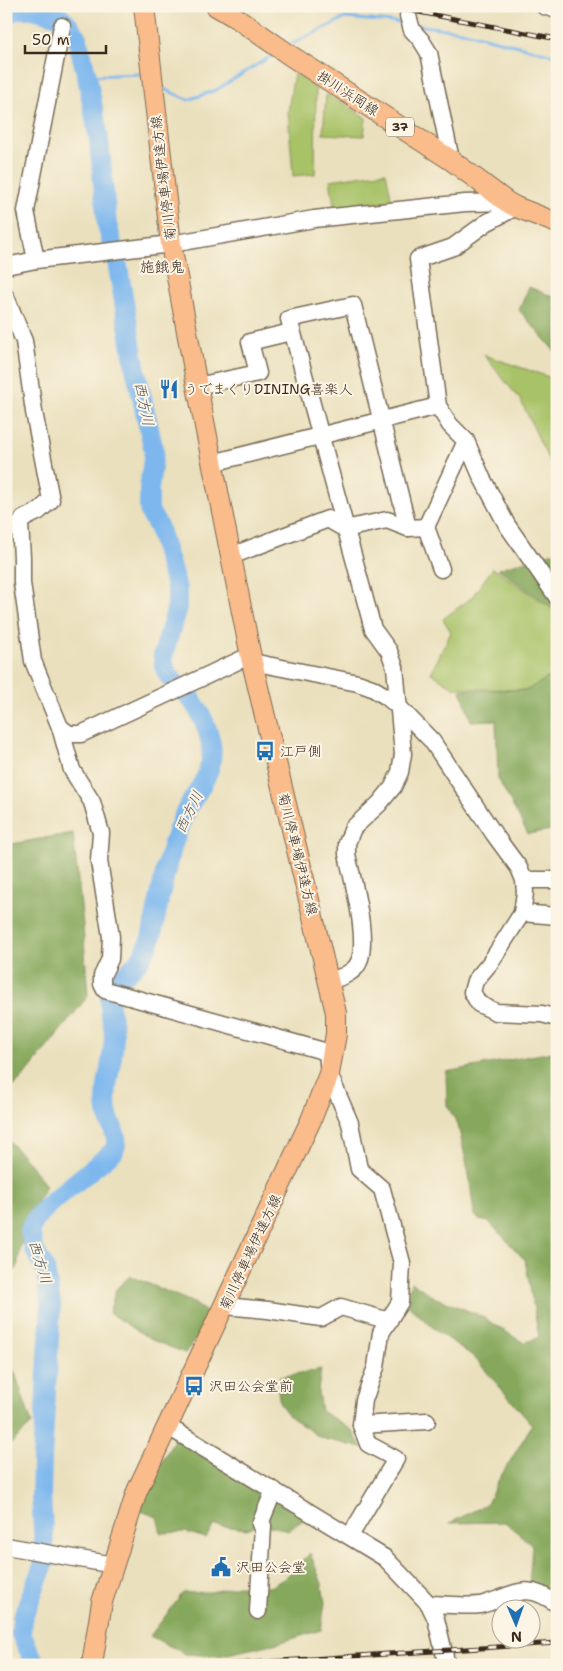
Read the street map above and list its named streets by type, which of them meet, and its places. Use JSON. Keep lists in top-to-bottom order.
{
  "streets": {
    "main road": ["掛川浜岡線", "37", "菊川停車場伊達方線"]
  },
  "districts": ["施餓鬼"],
  "water": ["西方川"],
  "places": {
    "restaurant": ["うでまくりDINING喜楽人"],
    "bus stop": ["江戸側", "沢田公会堂前"],
    "public building": ["沢田公会堂"]
  },
  "scale_bar": "50 m",
  "north": "bottom"
}
